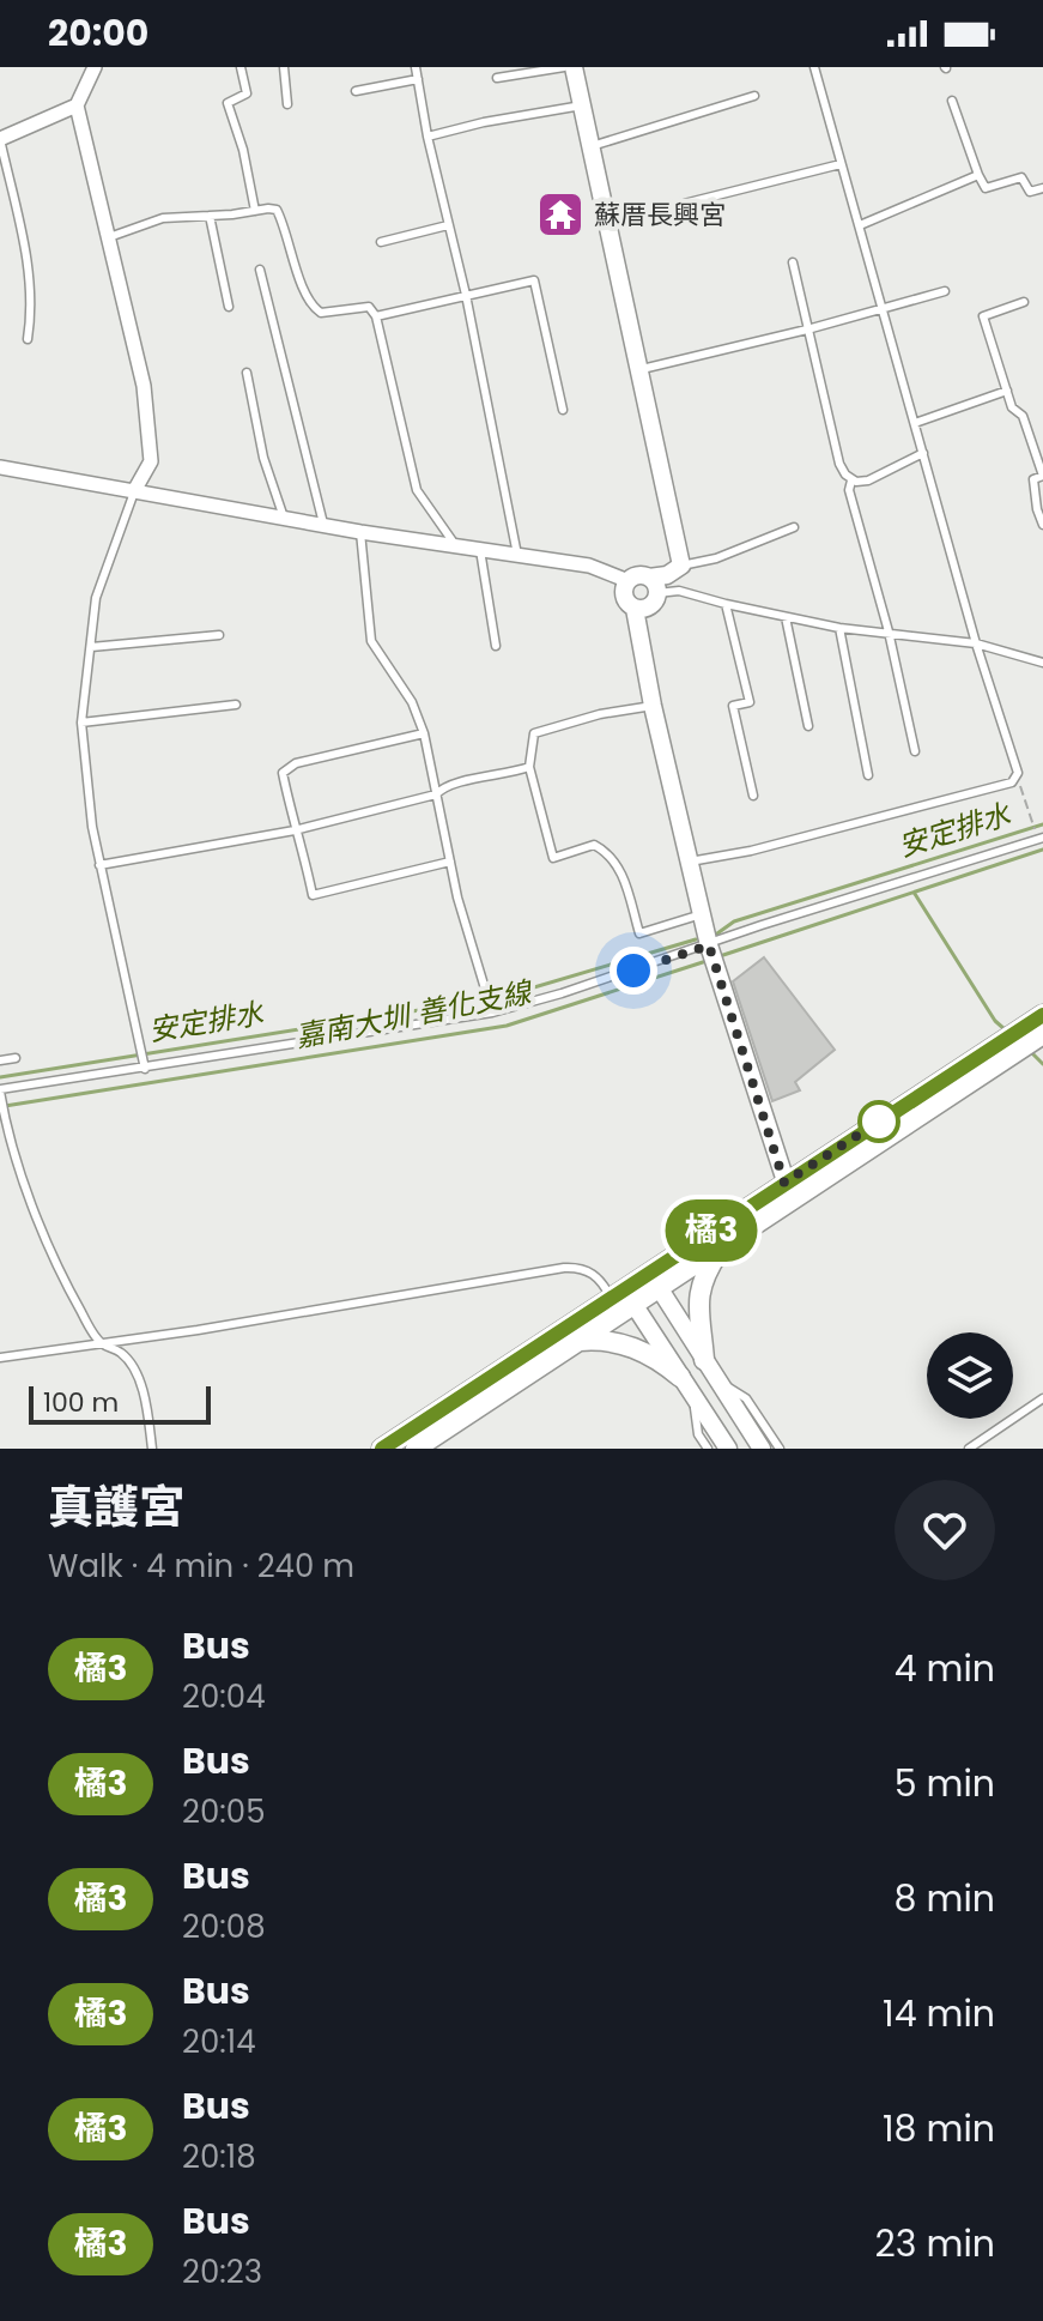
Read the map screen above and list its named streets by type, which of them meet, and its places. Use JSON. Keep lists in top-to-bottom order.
{
  "water": ["安定排水", "嘉南大圳 善化支線"],
  "places": {
    "temple": ["蘇厝長興宮"]
  },
  "lines": ["bus line 橘3"],
  "scale_bar": "100 m",
  "page": {
    "status": "20:00",
    "on_map": "橘3",
    "scale": "100 m",
    "heading": ["真護宮", "Walk · 4 min · 240 m"],
    "list": [
      {
        "mark": "橘3",
        "name": "Bus",
        "note": "20:04",
        "value": "4 min"
      },
      {
        "mark": "橘3",
        "name": "Bus",
        "note": "20:05",
        "value": "5 min"
      },
      {
        "mark": "橘3",
        "name": "Bus",
        "note": "20:08",
        "value": "8 min"
      },
      {
        "mark": "橘3",
        "name": "Bus",
        "note": "20:14",
        "value": "14 min"
      },
      {
        "mark": "橘3",
        "name": "Bus",
        "note": "20:18",
        "value": "18 min"
      },
      {
        "mark": "橘3",
        "name": "Bus",
        "note": "20:23",
        "value": "23 min"
      }
    ]
  }
}
